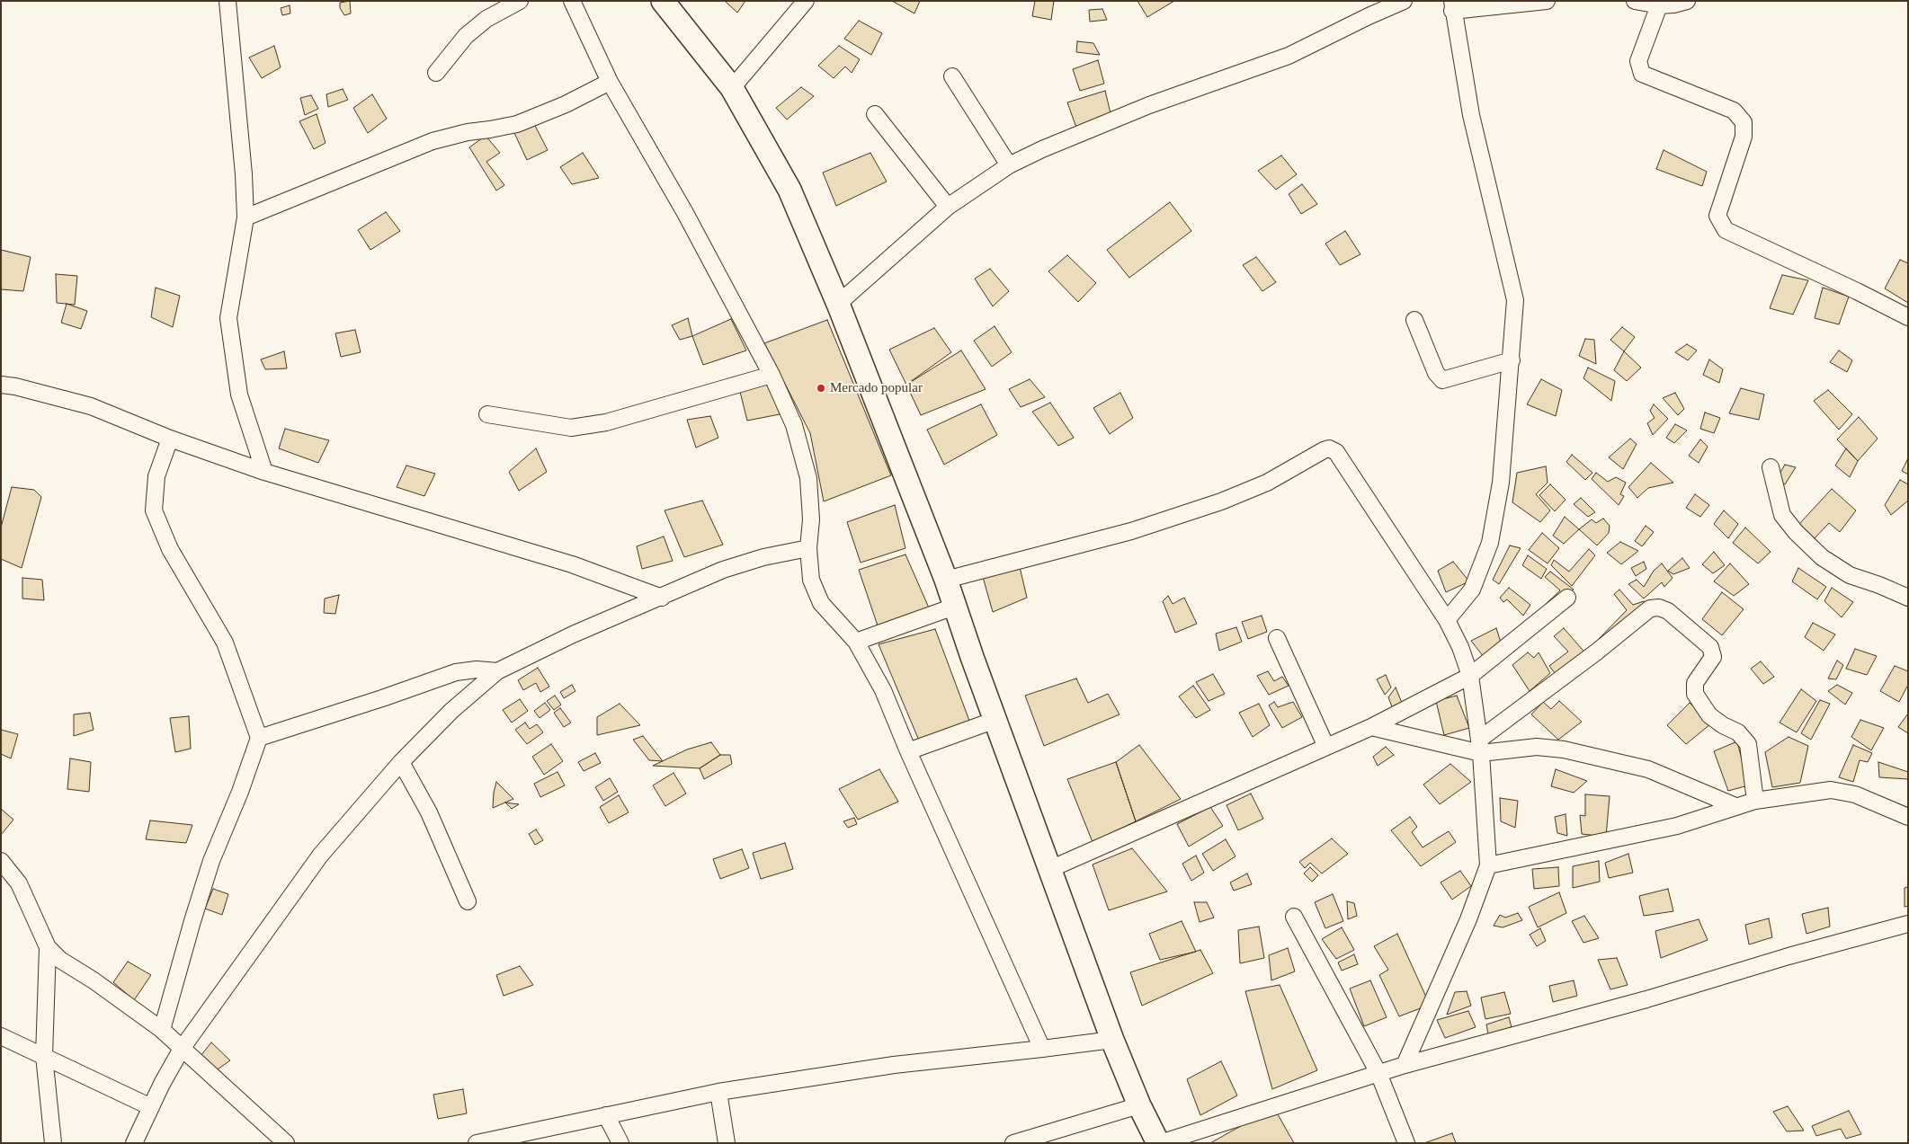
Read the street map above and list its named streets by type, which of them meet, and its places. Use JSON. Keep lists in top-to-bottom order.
{
  "places": ["Mercado popular"]
}
